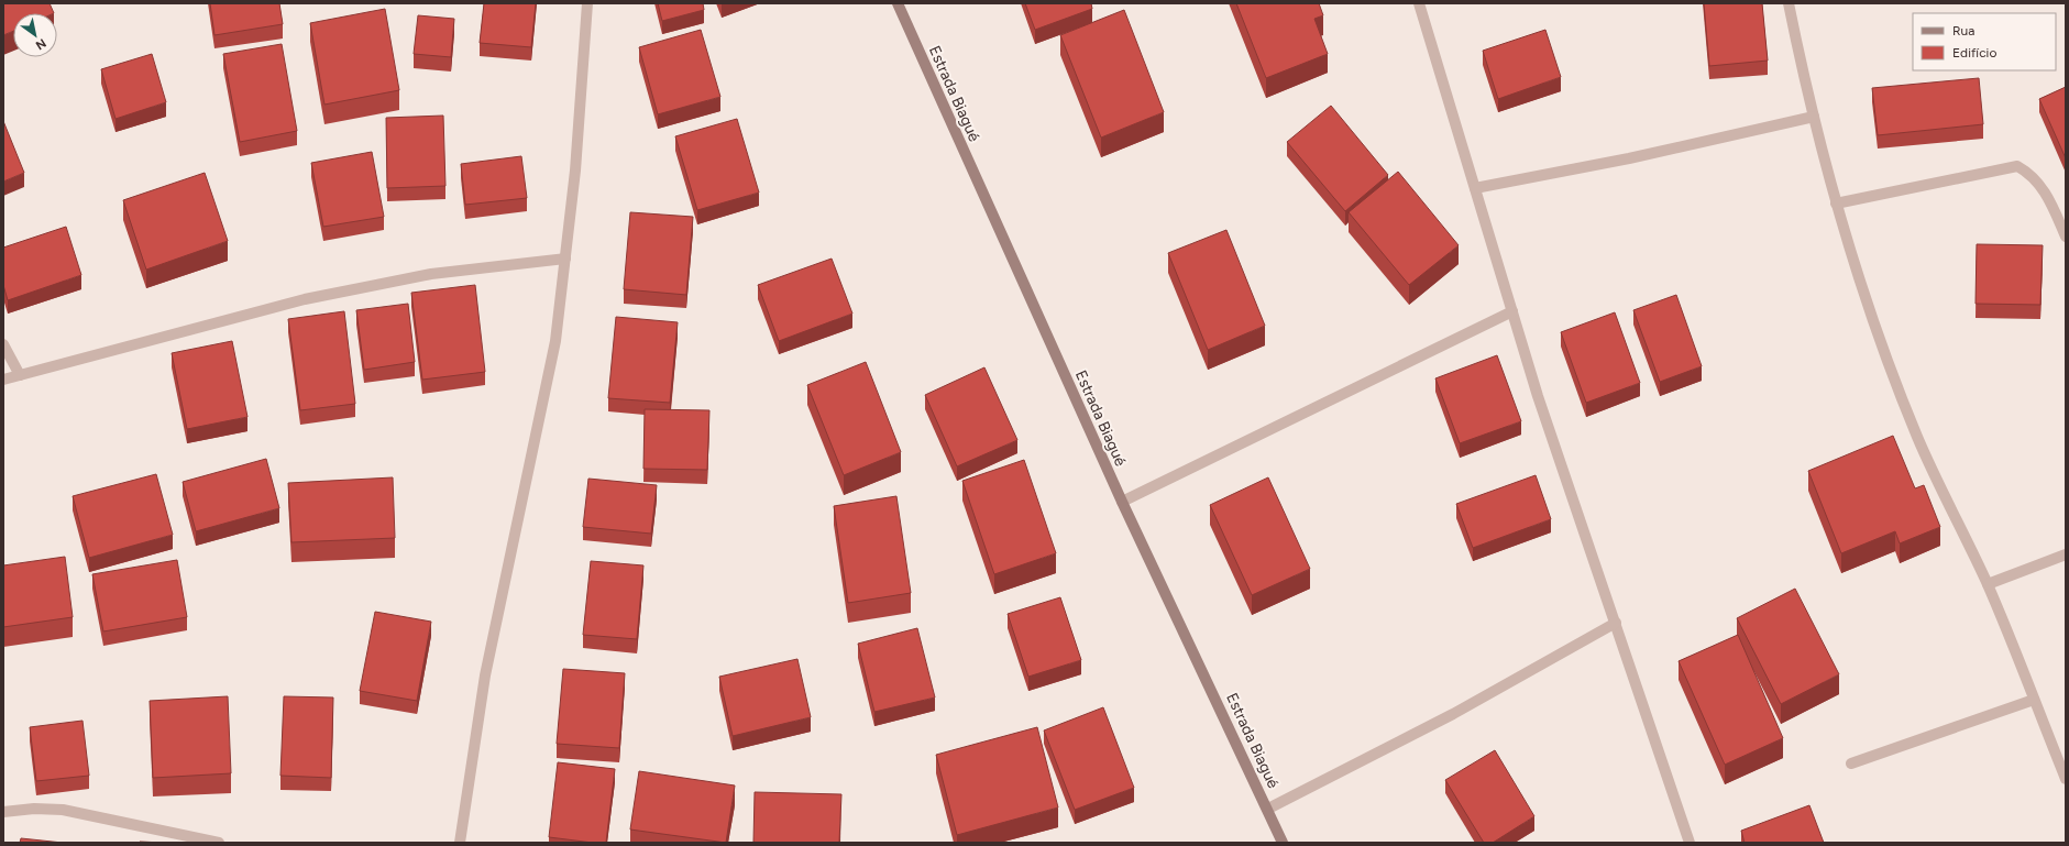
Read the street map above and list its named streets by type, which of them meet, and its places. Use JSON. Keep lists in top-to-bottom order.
{
  "streets": {
    "main road": ["Estrada Biagué"]
  },
  "legend": ["Rua", "Edifício"],
  "north": "bottom right"
}
